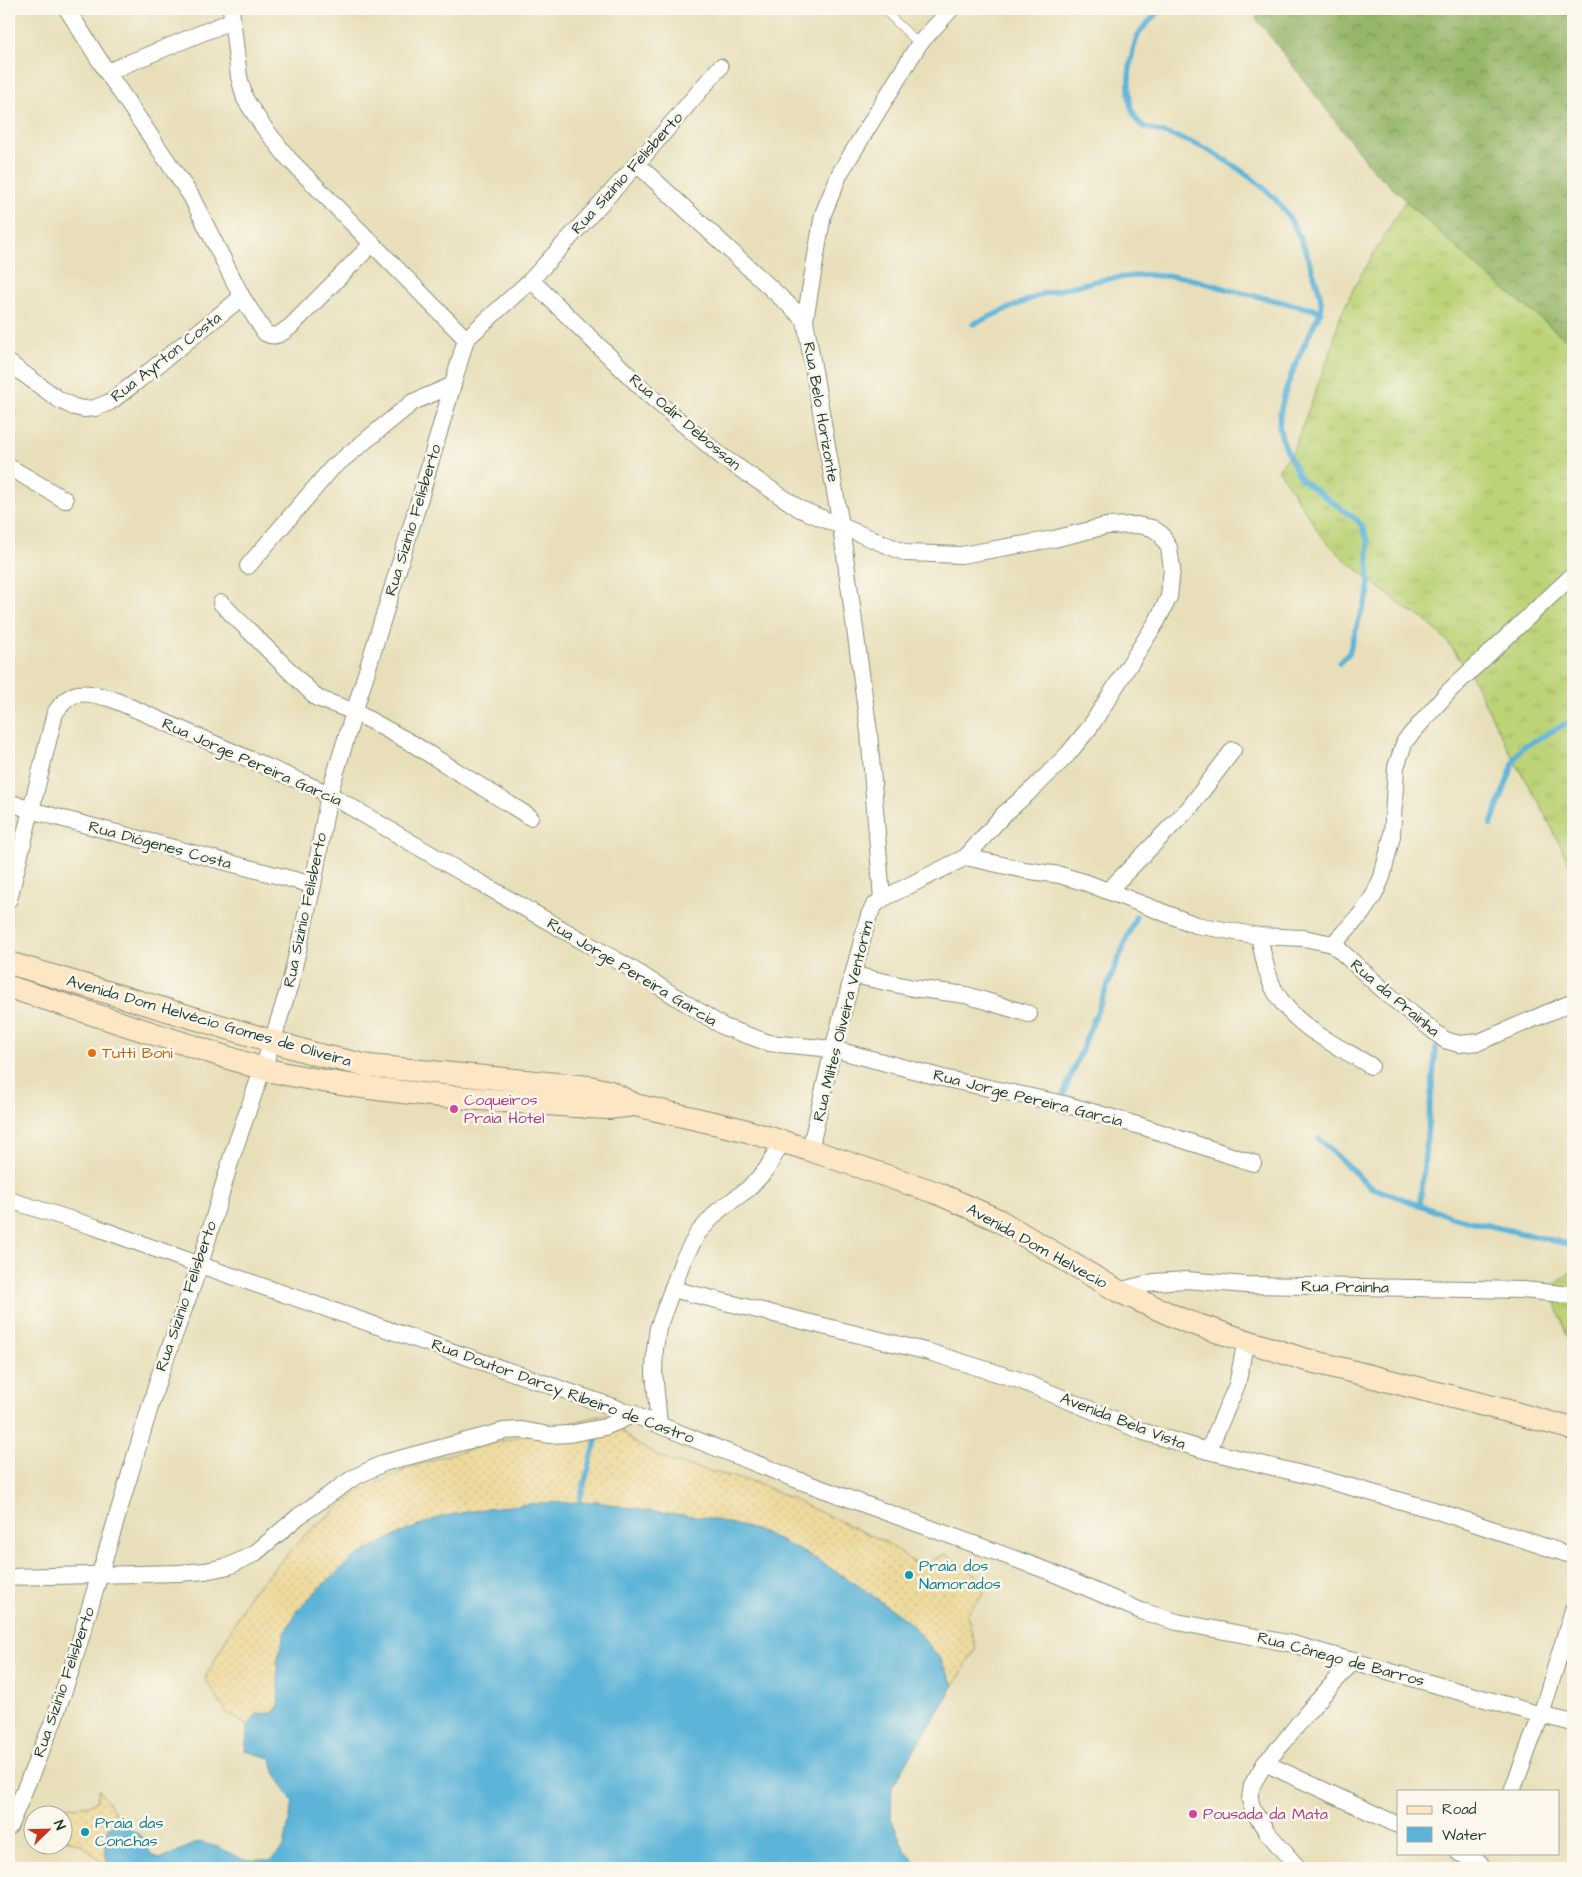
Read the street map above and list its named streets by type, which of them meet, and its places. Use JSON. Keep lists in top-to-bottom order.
{
  "streets": {
    "street": [
      "Rua Sizinio Felisberto",
      "Rua Ayrton Costa",
      "Rua Belo Horizonte",
      "Rua Odir Debossan",
      "Rua Jorge Pereira Garcia",
      "Rua Diógenes Costa",
      "Rua da Prainha",
      "Avenida Dom Helvécio Gomes de Oliveira",
      "Rua Miltes Oliveira Ventorim",
      "Avenida Dom Helvecio",
      "Rua Prainha",
      "Rua Doutor Darcy Ribeiro de Castro",
      "Avenida Bela Vista",
      "Rua Cônego de Barros"
    ]
  },
  "crossings": [
    ["Rua Sizinio Felisberto", "Rua Belo Horizonte"],
    ["Rua Sizinio Felisberto", "Rua Odir Debossan"],
    ["Rua Sizinio Felisberto", "Rua Jorge Pereira Garcia"],
    ["Rua Sizinio Felisberto", "Rua Diógenes Costa"],
    ["Rua Sizinio Felisberto", "Avenida Dom Helvécio Gomes de Oliveira"],
    ["Rua Sizinio Felisberto", "Rua Doutor Darcy Ribeiro de Castro"],
    ["Rua Belo Horizonte", "Rua Odir Debossan"],
    ["Rua Belo Horizonte", "Rua Miltes Oliveira Ventorim"],
    ["Rua Odir Debossan", "Rua Miltes Oliveira Ventorim"],
    ["Rua Jorge Pereira Garcia", "Rua Diógenes Costa"],
    ["Rua Jorge Pereira Garcia", "Rua Miltes Oliveira Ventorim"],
    ["Avenida Dom Helvécio Gomes de Oliveira", "Avenida Dom Helvecio"],
    ["Rua Miltes Oliveira Ventorim", "Avenida Dom Helvecio"],
    ["Avenida Dom Helvecio", "Rua Prainha"],
    ["Rua Doutor Darcy Ribeiro de Castro", "Rua Cônego de Barros"]
  ],
  "places": [
    "Tutti Boni",
    "Coqueiros Praia Hotel",
    "Praia dos Namorados",
    "Pousada da Mata",
    "Praia das Conchas"
  ],
  "legend": ["Road", "Water"],
  "north": "top right"
}
